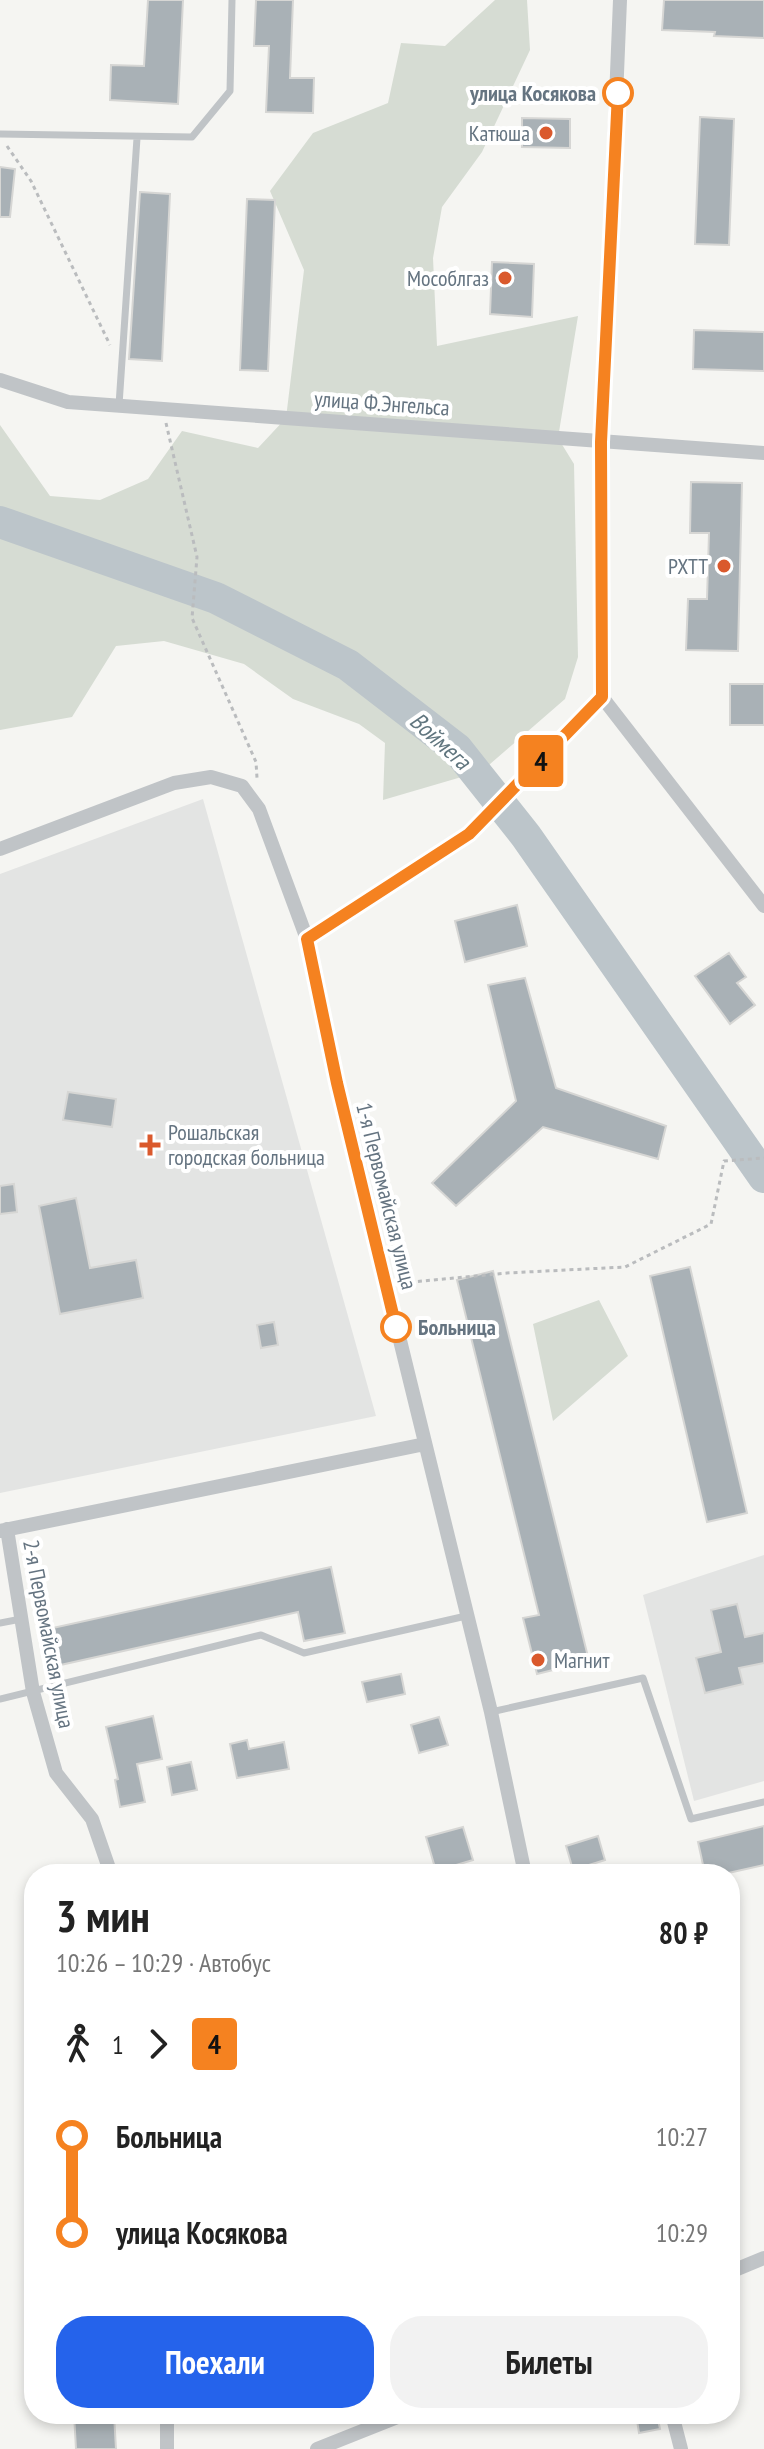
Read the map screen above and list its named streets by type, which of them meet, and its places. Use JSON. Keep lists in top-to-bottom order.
{
  "streets": {
    "street": ["улица Ф.Энгельса", "1-я Первомайская улица", "2-я Первомайская улица"]
  },
  "water": ["Воймега"],
  "places": {
    "other": [
      "улица Косякова",
      "Катюша",
      "Мособлгаз",
      "РХТТ",
      "Больница",
      "Магнит"
    ],
    "health": ["Рошальская городская больница"]
  },
  "lines": ["bus line 4"],
  "page": {
    "on_map": "4",
    "heading": ["3 мин", "10:26 – 10:29 · Автобус", "80 ₽"],
    "legs": ["1", "4"],
    "list": [
      {
        "name": "Больница",
        "value": "10:27"
      },
      {
        "name": "улица Косякова",
        "value": "10:29"
      }
    ],
    "buttons": ["Поехали", "Билеты"]
  }
}
